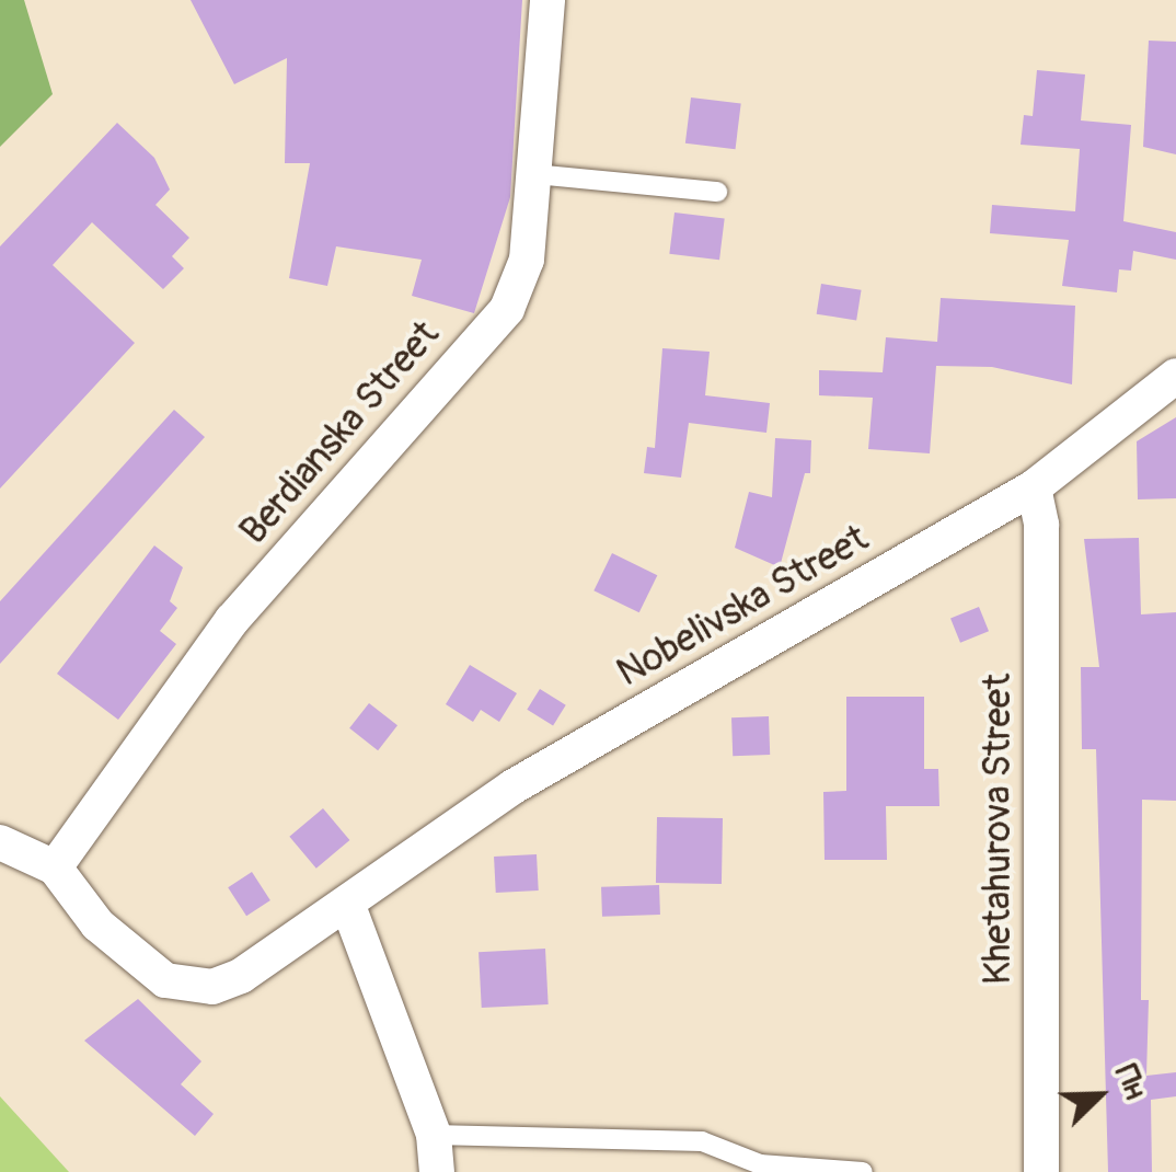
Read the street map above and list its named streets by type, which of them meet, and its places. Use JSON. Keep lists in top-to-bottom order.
{
  "streets": {
    "street": ["Berdianska Street", "Nobelivska Street", "Khetahurova Street"]
  },
  "crossings": [
    ["Berdianska Street", "Nobelivska Street"],
    ["Nobelivska Street", "Khetahurova Street"]
  ],
  "north": "top right"
}
